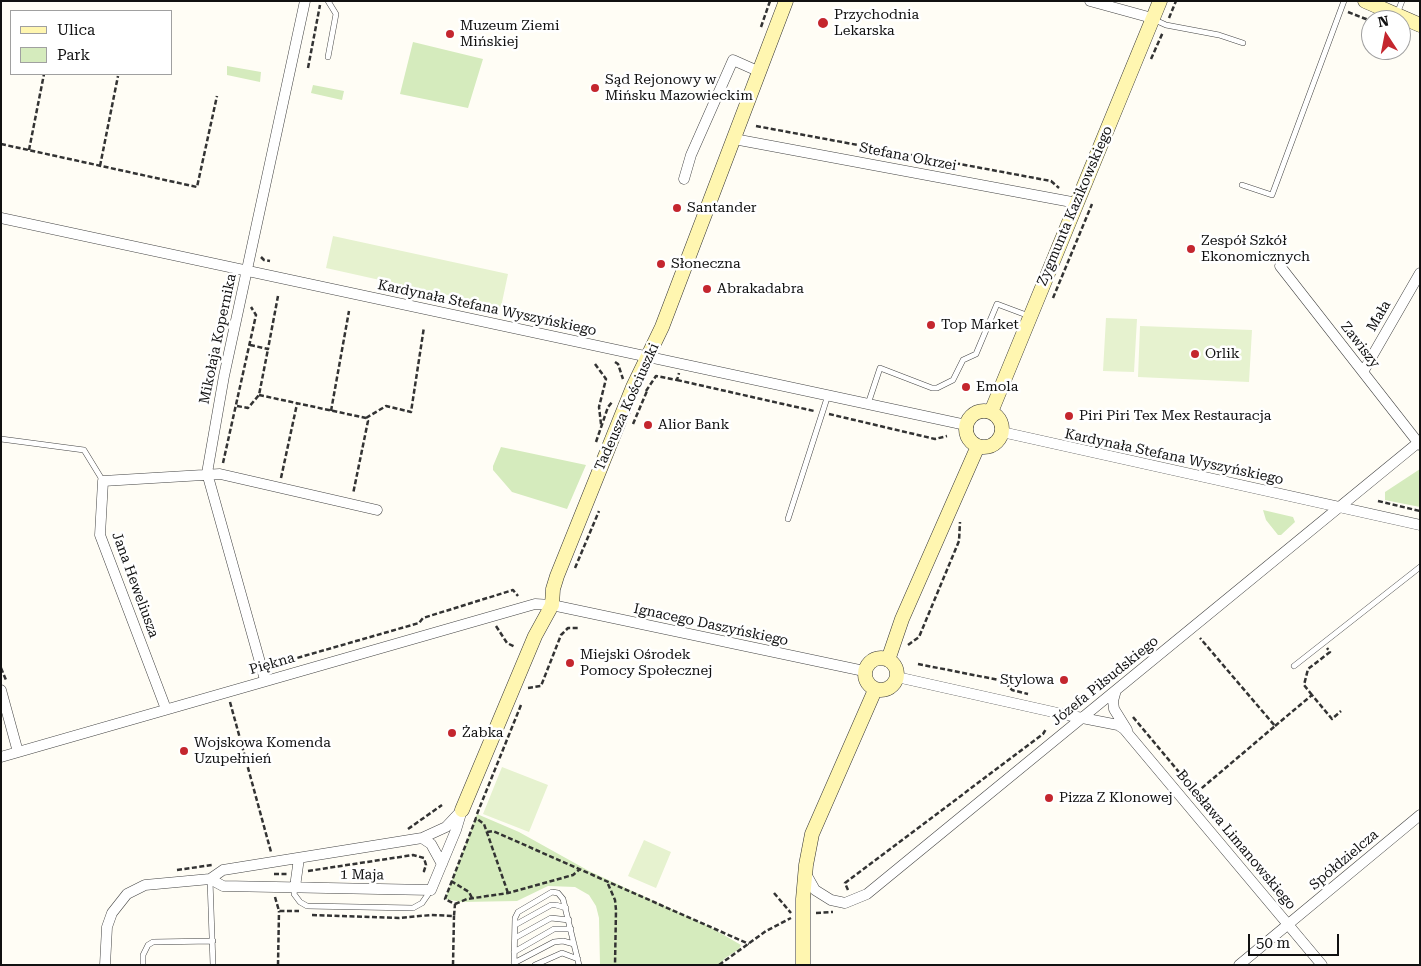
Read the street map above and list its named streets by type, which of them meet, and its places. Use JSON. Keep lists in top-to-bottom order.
{
  "streets": {
    "street": [
      "Stefana Okrzei",
      "Zygmunta Kazikowskiego",
      "Kardynała Stefana Wyszyńskiego",
      "Mała",
      "Mikołaja Kopernika",
      "Zawiszy",
      "Tadeusza Kościuszki",
      "Jana Heweliusza",
      "Ignacego Daszyńskiego",
      "Piękna",
      "Józefa Piłsudskiego",
      "Bolesława Limanowskiego",
      "Spółdzielcza",
      "1 Maja"
    ]
  },
  "crossings": [
    ["Stefana Okrzei", "Zygmunta Kazikowskiego"],
    ["Stefana Okrzei", "Tadeusza Kościuszki"],
    ["Zygmunta Kazikowskiego", "Kardynała Stefana Wyszyńskiego"],
    ["Kardynała Stefana Wyszyńskiego", "Mikołaja Kopernika"],
    ["Kardynała Stefana Wyszyńskiego", "Tadeusza Kościuszki"],
    ["Kardynała Stefana Wyszyńskiego", "Józefa Piłsudskiego"],
    ["Mała", "Zawiszy"],
    ["Mikołaja Kopernika", "Piękna"],
    ["Zawiszy", "Józefa Piłsudskiego"],
    ["Tadeusza Kościuszki", "Ignacego Daszyńskiego"],
    ["Tadeusza Kościuszki", "Piękna"],
    ["Tadeusza Kościuszki", "1 Maja"],
    ["Jana Heweliusza", "Piękna"],
    ["Ignacego Daszyńskiego", "Piękna"],
    ["Józefa Piłsudskiego", "Bolesława Limanowskiego"],
    ["Bolesława Limanowskiego", "Spółdzielcza"]
  ],
  "places": [
    "Przychodnia Lekarska",
    "Muzeum Ziemi Mińskiej",
    "Sąd Rejonowy w Mińsku Mazowieckim",
    "Santander",
    "Zespół Szkół Ekonomicznych",
    "Słoneczna",
    "Abrakadabra",
    "Top Market",
    "Orlik",
    "Emola",
    "Piri Piri Tex Mex Restauracja",
    "Alior Bank",
    "Miejski Ośrodek Pomocy Społecznej",
    "Stylowa",
    "Żabka",
    "Wojskowa Komenda Uzupełnień",
    "Pizza Z Klonowej"
  ],
  "legend": ["Ulica", "Park"],
  "scale_bar": "50 m",
  "north": "top"
}
